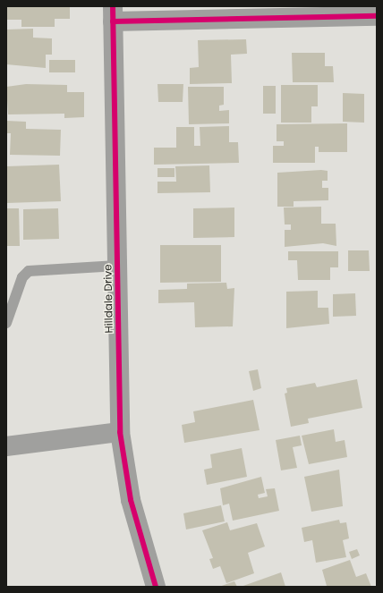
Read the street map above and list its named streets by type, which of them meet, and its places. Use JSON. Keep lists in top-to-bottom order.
{
  "streets": {
    "street": ["Hilldale Drive"]
  }
}
